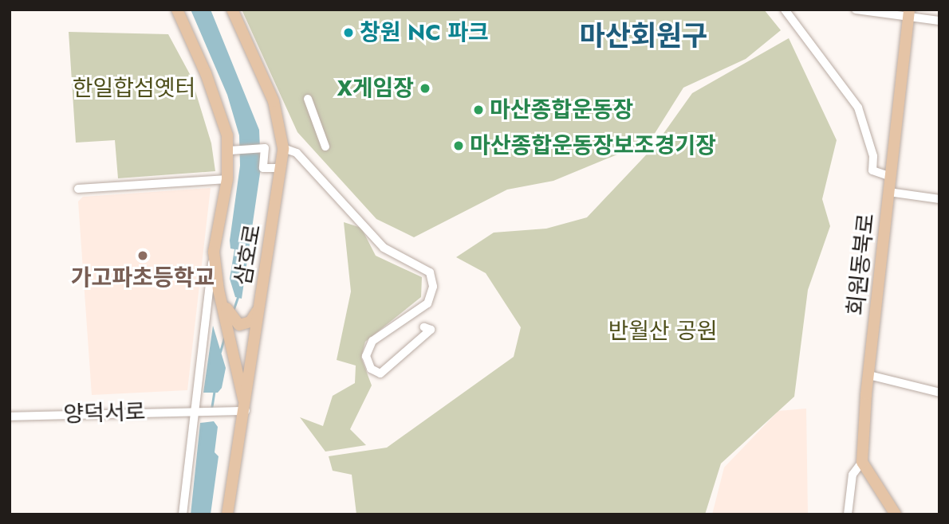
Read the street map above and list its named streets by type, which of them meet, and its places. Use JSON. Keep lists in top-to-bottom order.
{
  "streets": {
    "main road": ["삼호로", "회원동북로"],
    "street": ["양덕서로"]
  },
  "crossings": [
    ["삼호로", "양덕서로"]
  ],
  "districts": ["마산회원구"],
  "parks": ["한일합섬옛터", "반월산 공원"],
  "places": [
    "창원 NC 파크",
    "X게임장",
    "마산종합운동장",
    "마산종합운동장보조경기장",
    "가고파초등학교"
  ]
}
